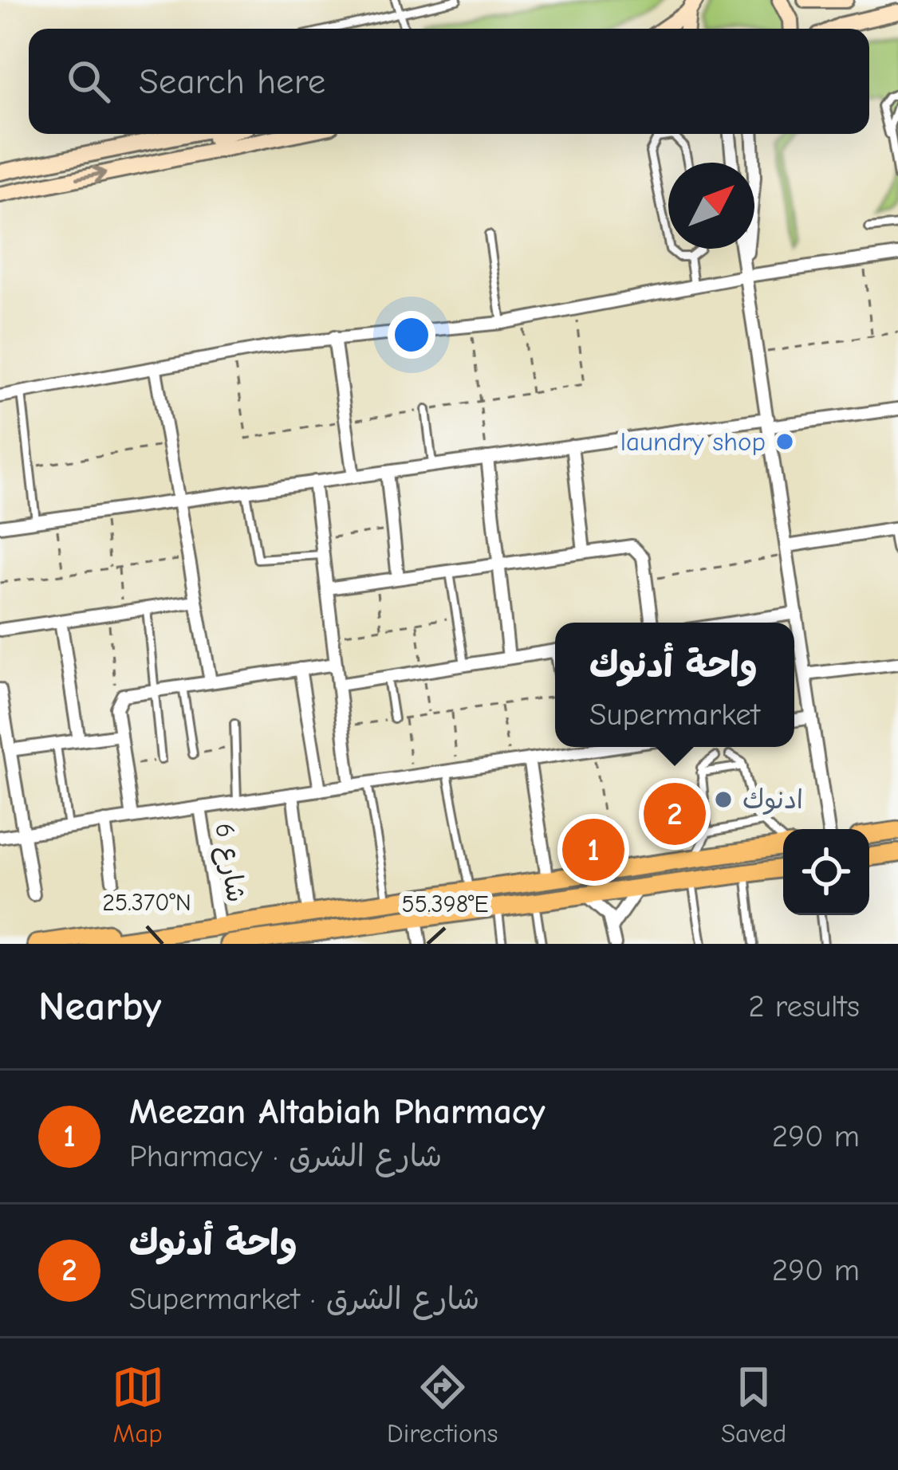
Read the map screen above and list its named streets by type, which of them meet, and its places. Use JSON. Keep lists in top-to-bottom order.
{
  "streets": {
    "street": ["شارع 6"]
  },
  "places": ["laundry shop", "ادنوك"],
  "north": "top right",
  "page": {
    "search": "Search here",
    "popup": ["واحة أدنوك", "Supermarket"],
    "pins": ["2", "1"],
    "heading": ["Nearby", "2 results"],
    "list": [
      {
        "mark": "1",
        "name": "Meezan Altabiah Pharmacy",
        "note": "Pharmacy · شارع الشرق",
        "value": "290 m"
      },
      {
        "mark": "2",
        "name": "واحة أدنوك",
        "note": "Supermarket · شارع الشرق",
        "value": "290 m"
      }
    ],
    "nav": ["Map", "Directions", "Saved"]
  },
  "coordinates": ["25.370°N", "55.398°E"]
}
